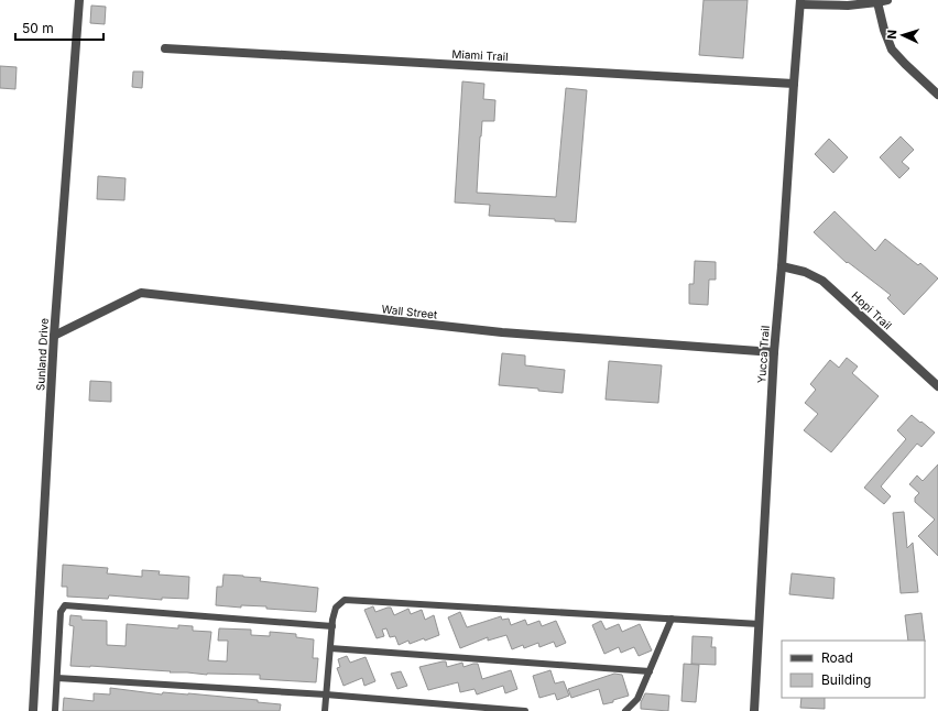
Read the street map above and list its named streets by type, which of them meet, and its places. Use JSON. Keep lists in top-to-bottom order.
{
  "streets": {
    "street": [
      "Miami Trail",
      "Hopi Trail",
      "Wall Street",
      "Sunland Drive",
      "Yucca Trail"
    ]
  },
  "crossings": [
    ["Miami Trail", "Yucca Trail"],
    ["Hopi Trail", "Yucca Trail"],
    ["Wall Street", "Sunland Drive"],
    ["Wall Street", "Yucca Trail"]
  ],
  "legend": ["Road", "Building"],
  "scale_bar": "50 m",
  "north": "left"
}
